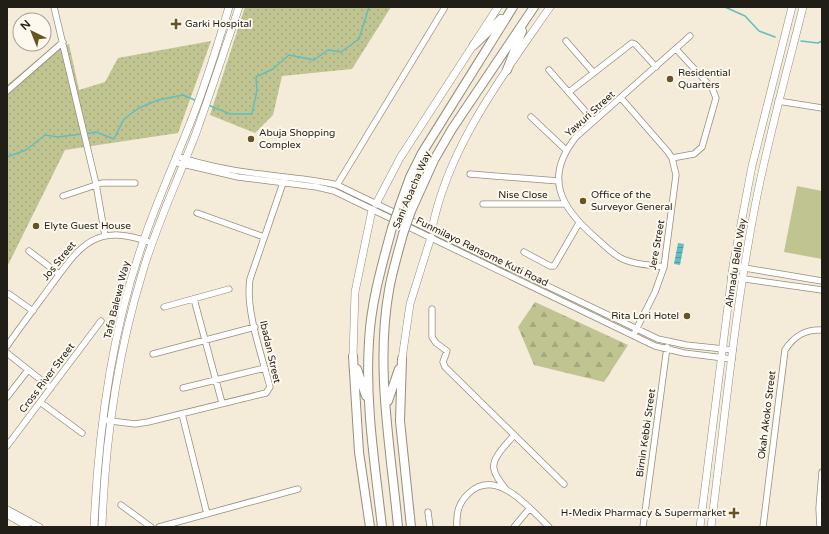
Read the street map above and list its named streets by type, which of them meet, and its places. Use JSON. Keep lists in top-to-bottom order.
{
  "streets": {
    "highway": ["Sani Abacha Way"],
    "main road": ["Ahmadu Bello Way", "Tafa Balewa Way"],
    "street": [
      "Yawuri Street",
      "Nise Close",
      "Jere Street",
      "Funmilayo Ransome Kuti Road",
      "Jos Street",
      "Ibadan Street",
      "Cross River Street",
      "Okah Akoko Street",
      "Birnin Kebbi Street"
    ]
  },
  "crossings": [
    ["Yawuri Street", "Nise Close"],
    ["Yawuri Street", "Jere Street"],
    ["Jere Street", "Funmilayo Ransome Kuti Road"],
    ["Funmilayo Ransome Kuti Road", "Ahmadu Bello Way"],
    ["Funmilayo Ransome Kuti Road", "Tafa Balewa Way"],
    ["Funmilayo Ransome Kuti Road", "Ibadan Street"],
    ["Funmilayo Ransome Kuti Road", "Birnin Kebbi Street"],
    ["Jos Street", "Tafa Balewa Way"],
    ["Tafa Balewa Way", "Ibadan Street"]
  ],
  "places": {
    "health": ["Garki Hospital", "H-Medix Pharmacy & Supermarket"],
    "other": [
      "Residential Quarters",
      "Abuja Shopping Complex",
      "Office of the Surveyor General",
      "Elyte Guest House",
      "Rita Lori Hotel"
    ]
  },
  "north": "top left"
}
